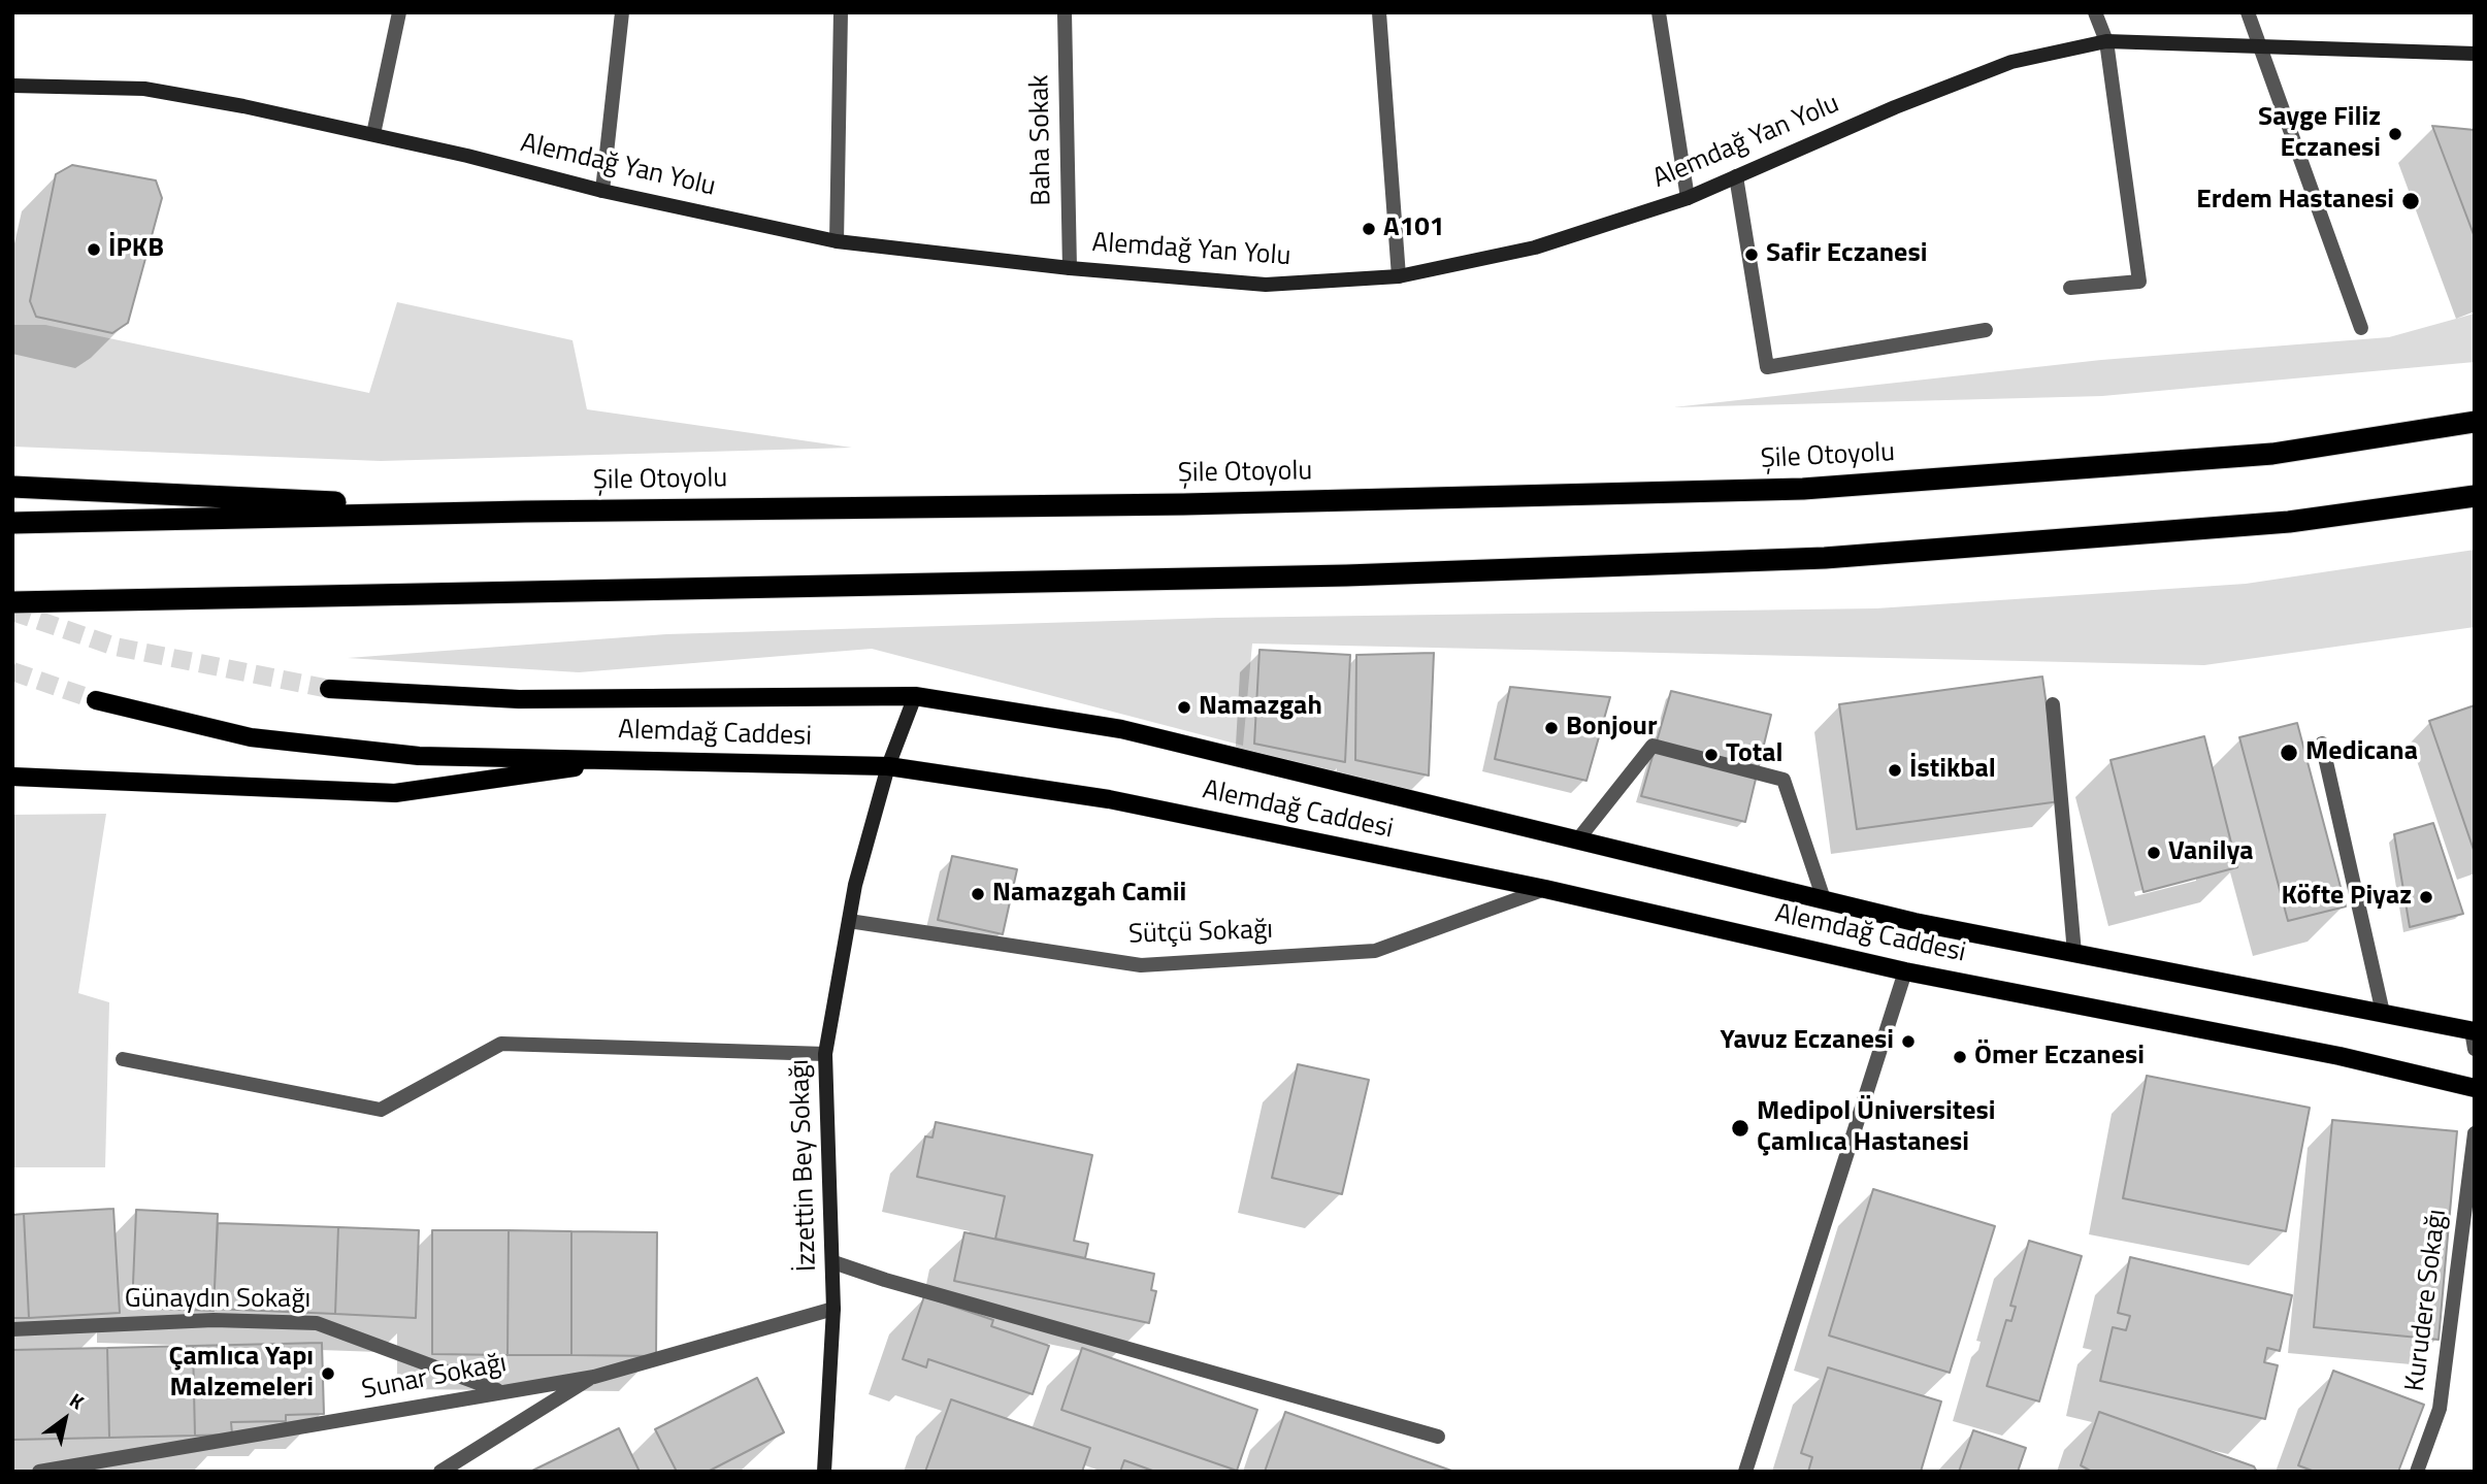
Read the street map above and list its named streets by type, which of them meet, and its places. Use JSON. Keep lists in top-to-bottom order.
{
  "streets": {
    "highway": ["Şile Otoyolu"],
    "main road": ["Alemdağ Caddesi"],
    "street": [
      "Baha Sokak",
      "Alemdağ Yan Yolu",
      "Sütçü Sokağı",
      "İzzettin Bey Sokağı",
      "Günaydın Sokağı",
      "Kurudere Sokağı",
      "Sunar Sokağı"
    ]
  },
  "crossings": [
    ["Baha Sokak", "Alemdağ Yan Yolu"],
    ["Alemdağ Caddesi", "Sütçü Sokağı"],
    ["Alemdağ Caddesi", "İzzettin Bey Sokağı"],
    ["Sütçü Sokağı", "İzzettin Bey Sokağı"],
    ["İzzettin Bey Sokağı", "Sunar Sokağı"],
    ["Günaydın Sokağı", "Sunar Sokağı"]
  ],
  "places": [
    "Sayge Filiz Eczanesi",
    "Erdem Hastanesi",
    "A101",
    "İPKB",
    "Safir Eczanesi",
    "Namazgah",
    "Bonjour",
    "Medicana",
    "Total",
    "İstikbal",
    "Vanilya",
    "Namazgah Camii",
    "Köfte Piyaz",
    "Yavuz Eczanesi",
    "Ömer Eczanesi",
    "Medipol Üniversitesi Çamlıca Hastanesi",
    "Çamlıca Yapı Malzemeleri"
  ],
  "north": "top right"
}
